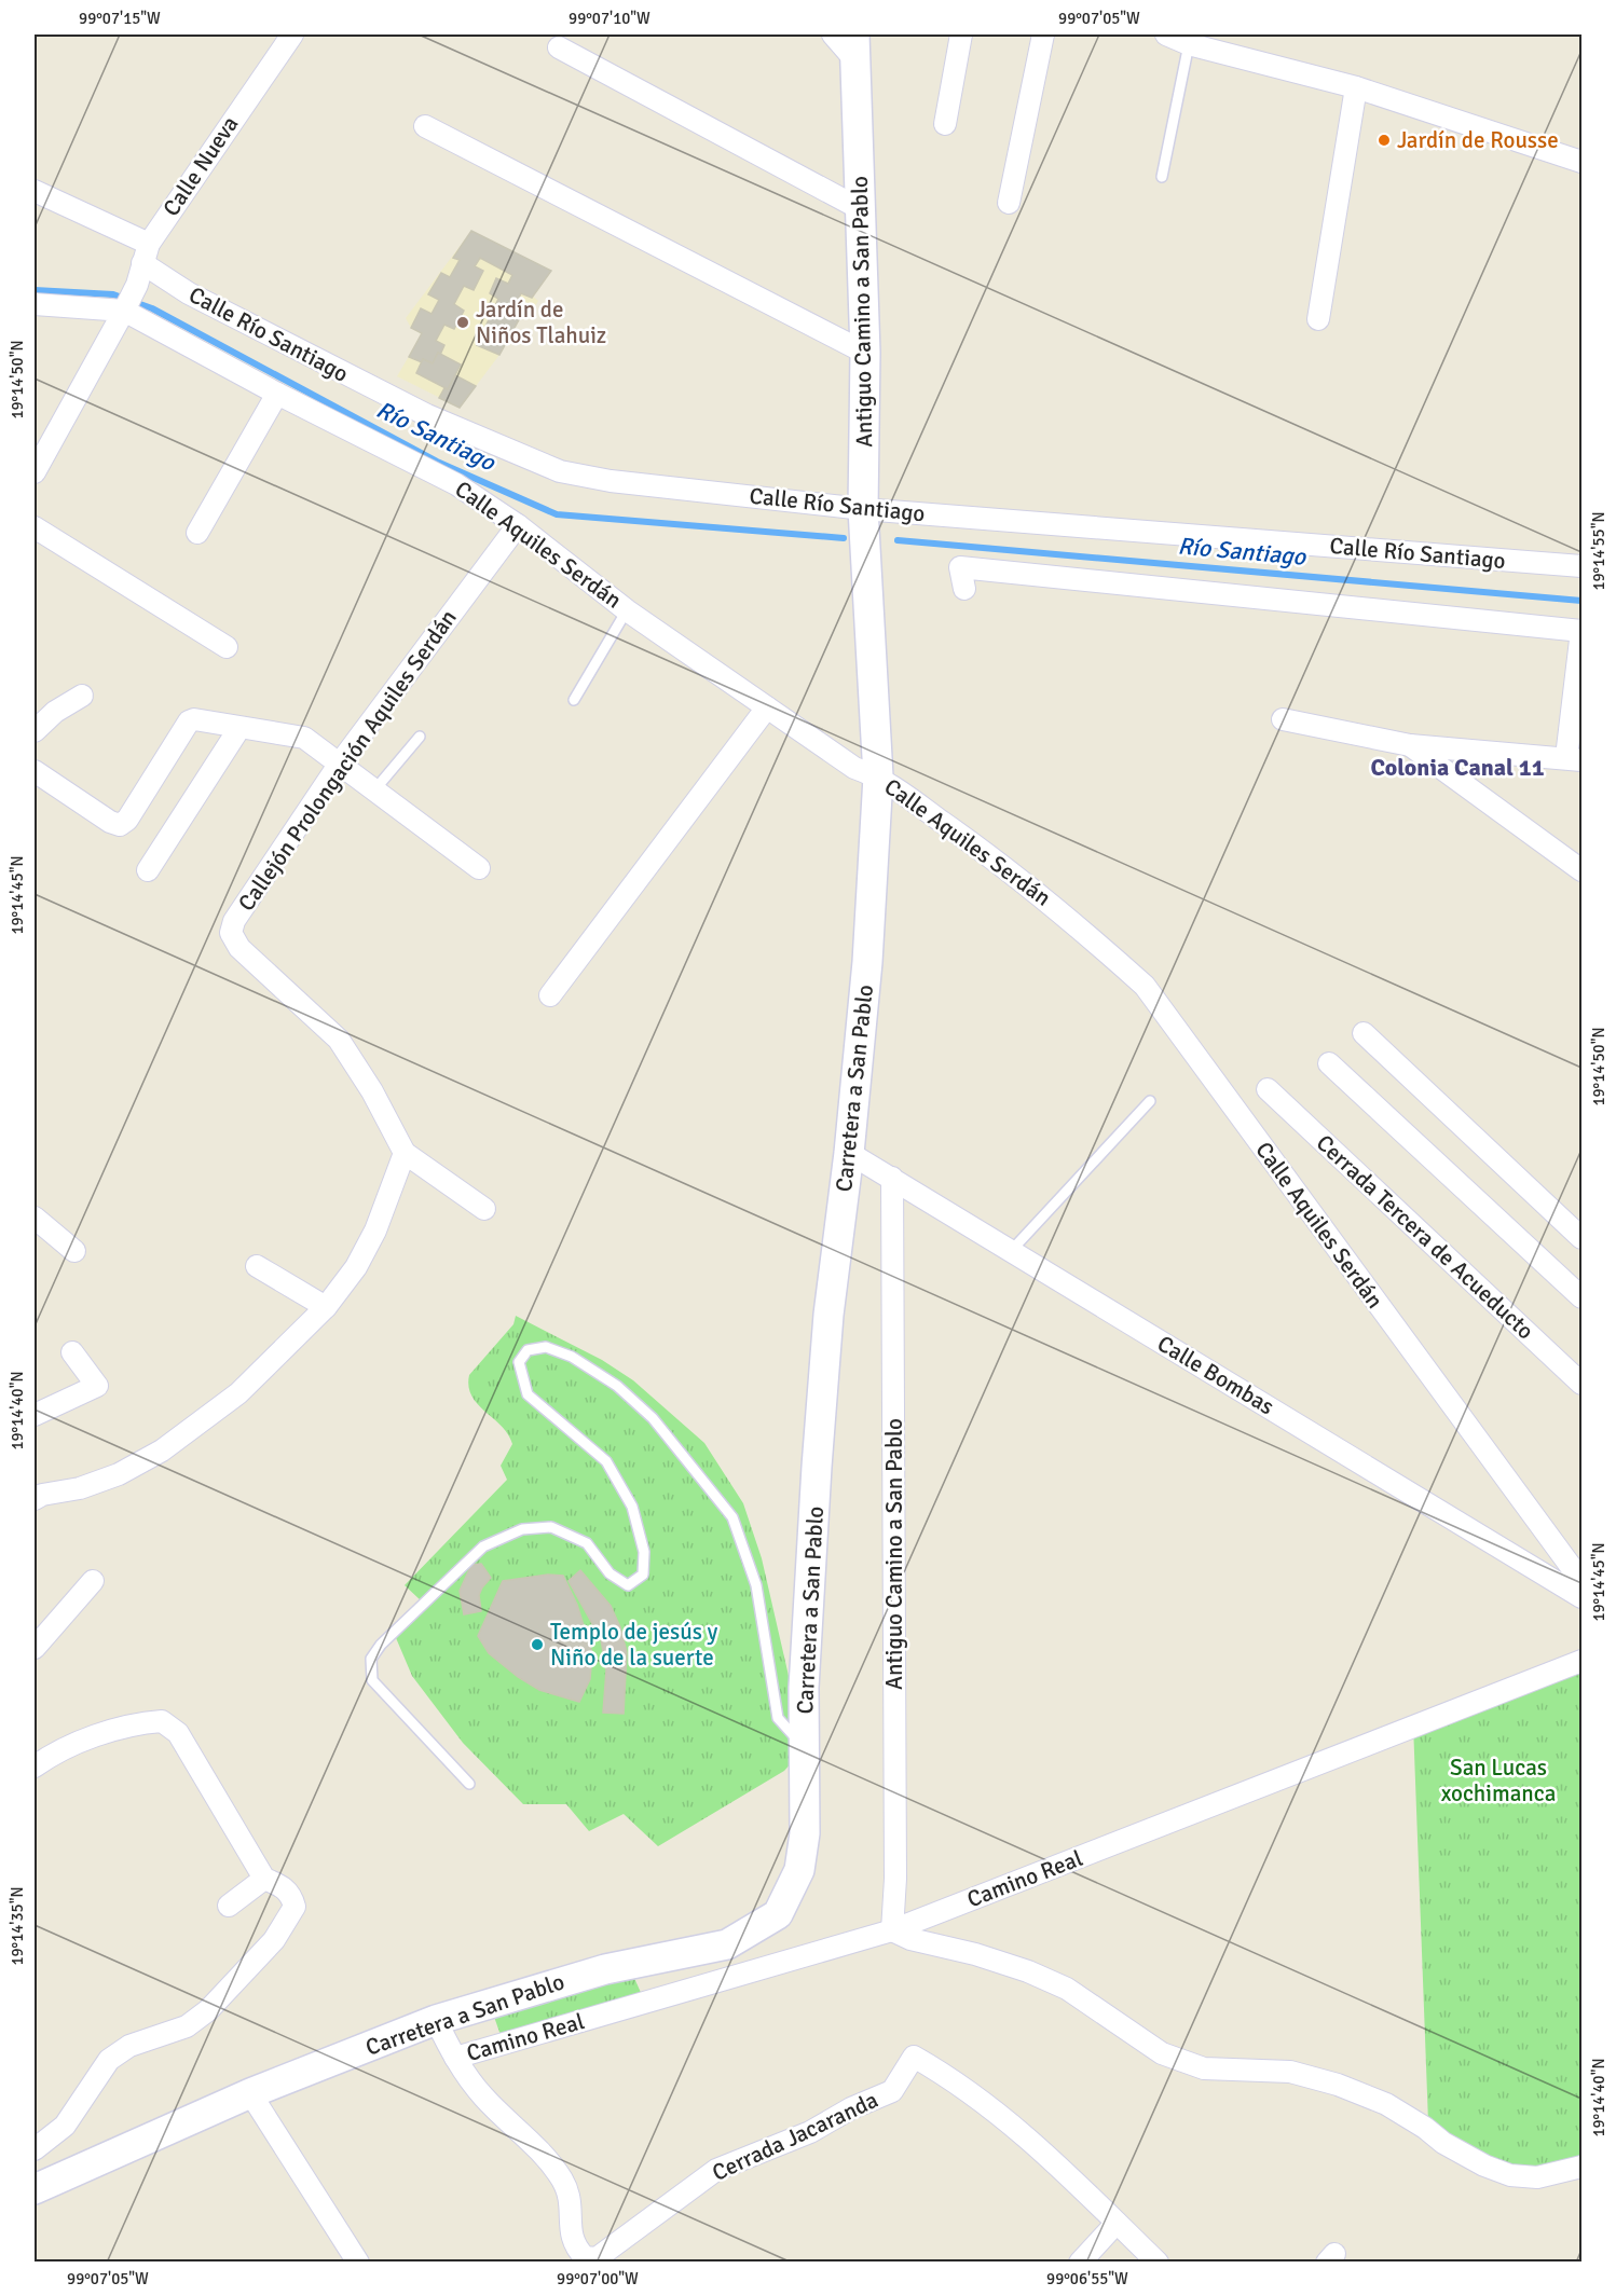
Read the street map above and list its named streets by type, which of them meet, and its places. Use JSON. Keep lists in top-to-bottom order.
{
  "streets": {
    "main road": ["Antiguo Camino a San Pablo", "Carretera a San Pablo"],
    "street": [
      "Calle Nueva",
      "Calle Río Santiago",
      "Calle Aquiles Serdán",
      "Callejón Prolongación Aquiles Serdán",
      "Cerrada Tercera de Acueducto",
      "Calle Bombas",
      "Camino Real",
      "Cerrada Jacaranda"
    ]
  },
  "crossings": [
    ["Calle Nueva", "Calle Río Santiago"],
    ["Calle Nueva", "Calle Aquiles Serdán"],
    ["Antiguo Camino a San Pablo", "Calle Río Santiago"],
    ["Antiguo Camino a San Pablo", "Carretera a San Pablo"],
    ["Antiguo Camino a San Pablo", "Calle Bombas"],
    ["Antiguo Camino a San Pablo", "Camino Real"],
    ["Calle Río Santiago", "Carretera a San Pablo"],
    ["Calle Aquiles Serdán", "Callejón Prolongación Aquiles Serdán"],
    ["Calle Aquiles Serdán", "Carretera a San Pablo"],
    ["Carretera a San Pablo", "Calle Bombas"],
    ["Carretera a San Pablo", "Cerrada Jacaranda"],
    ["Camino Real", "Cerrada Jacaranda"]
  ],
  "districts": ["Colonia Canal 11"],
  "water": ["Río Santiago"],
  "parks": ["San Lucas xochimanca"],
  "places": ["Jardín de Rousse", "Jardín de Niños Tlahuiz", "Templo de jesús y Niño de la suerte"],
  "coordinates": [
    "99°07'15\"W",
    "99°07'10\"W",
    "99°07'05\"W",
    "19°14'50\"N",
    "19°14'55\"N",
    "19°14'45\"N",
    "19°14'40\"N",
    "19°14'35\"N",
    "99°07'00\"W",
    "99°06'55\"W"
  ]
}
